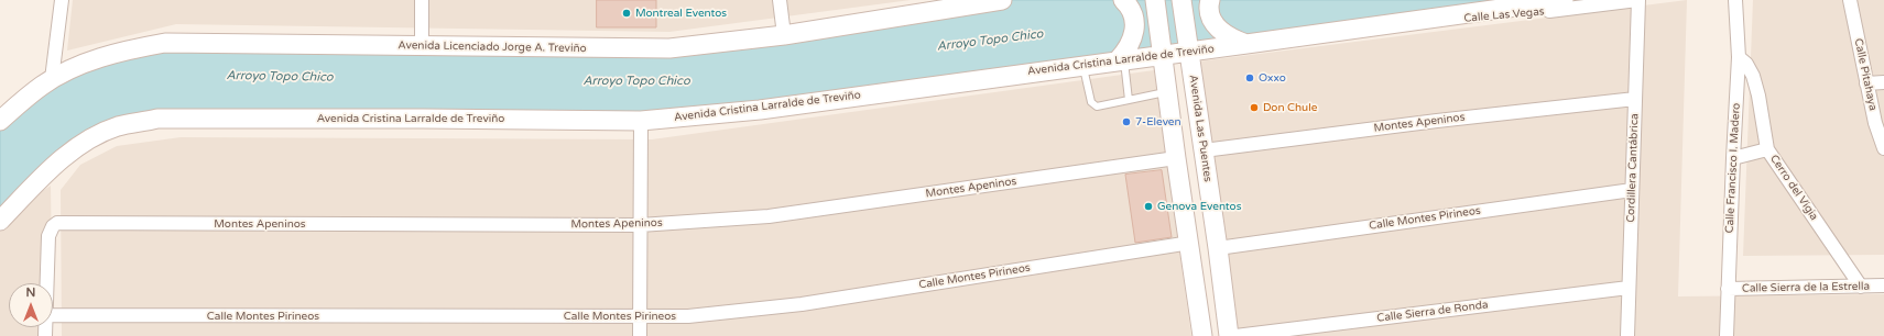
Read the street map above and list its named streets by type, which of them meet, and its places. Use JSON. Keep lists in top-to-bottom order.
{
  "streets": {
    "main road": ["Avenida Licenciado Jorge A. Treviño", "Avenida Cristina Larralde de Treviño", "Avenida Las Puentes"],
    "street": [
      "Calle Las Vegas",
      "Calle Pitahaya",
      "Montes Apeninos",
      "Cordillera Cantábrica",
      "Calle Francisco I. Madero",
      "Cerro del Vigia",
      "Calle Montes Pirineos",
      "Calle Sierra de la Estrella",
      "Calle Sierra de Ronda"
    ]
  },
  "crossings": [
    ["Calle Las Vegas", "Avenida Cristina Larralde de Treviño"],
    ["Calle Las Vegas", "Cordillera Cantábrica"],
    ["Avenida Cristina Larralde de Treviño", "Avenida Las Puentes"],
    ["Montes Apeninos", "Avenida Las Puentes"],
    ["Montes Apeninos", "Cordillera Cantábrica"],
    ["Avenida Las Puentes", "Calle Montes Pirineos"],
    ["Cordillera Cantábrica", "Calle Montes Pirineos"],
    ["Cordillera Cantábrica", "Calle Sierra de Ronda"],
    ["Calle Francisco I. Madero", "Cerro del Vigia"],
    ["Calle Francisco I. Madero", "Calle Sierra de la Estrella"],
    ["Cerro del Vigia", "Calle Sierra de la Estrella"]
  ],
  "water": ["Arroyo Topo Chico"],
  "places": [
    "Montreal Eventos",
    "Oxxo",
    "Don Chule",
    "7-Eleven",
    "Genova Eventos"
  ],
  "north": "top"
}
